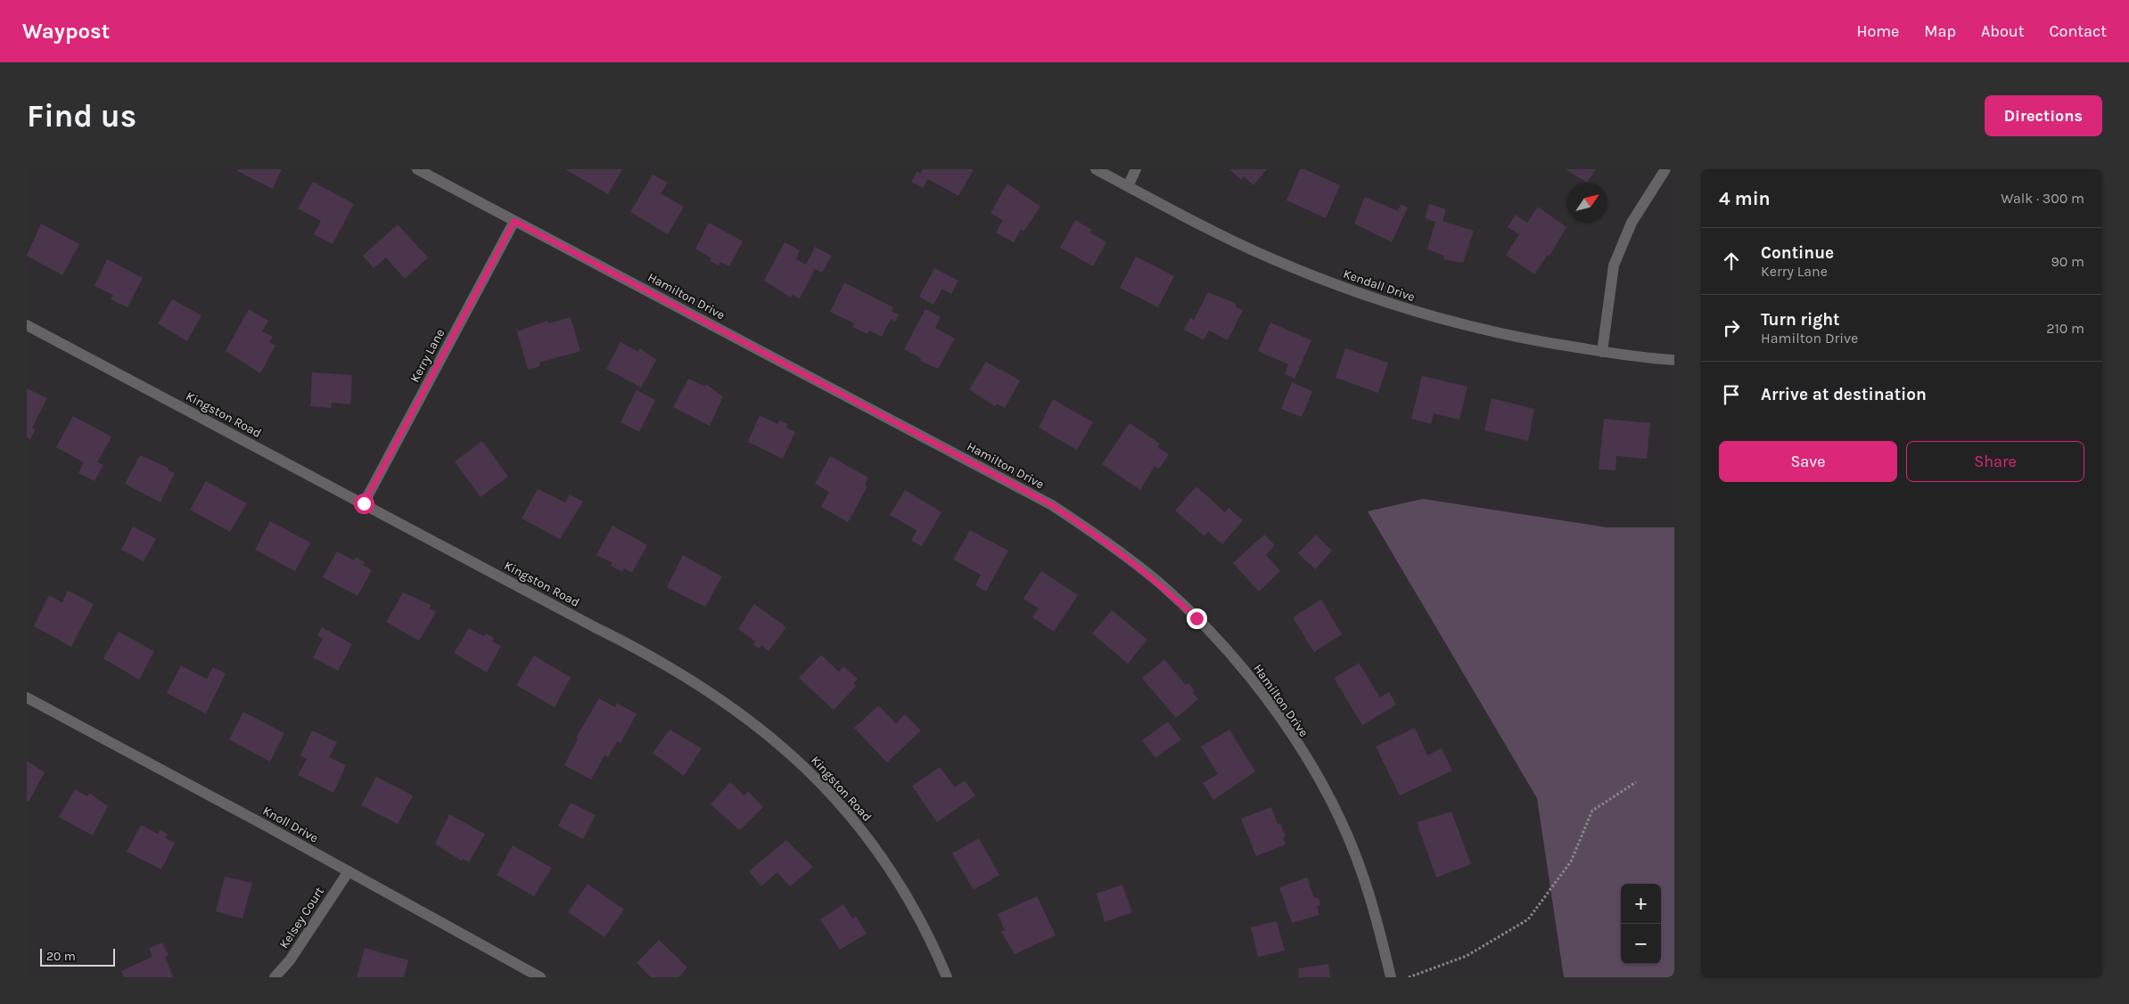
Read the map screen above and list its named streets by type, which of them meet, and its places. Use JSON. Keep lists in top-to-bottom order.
{
  "streets": {
    "street": [
      "Kendall Drive",
      "Hamilton Drive",
      "Kerry Lane",
      "Kingston Road",
      "Knoll Drive",
      "Kelsey Court"
    ]
  },
  "crossings": [
    ["Hamilton Drive", "Kerry Lane"],
    ["Kerry Lane", "Kingston Road"],
    ["Knoll Drive", "Kelsey Court"]
  ],
  "scale_bar": "20 m",
  "north": "top right",
  "page": {
    "header": "Waypost",
    "nav": [
      "Home",
      "Map",
      "About",
      "Contact"
    ],
    "buttons": [
      "Directions",
      ["Save", "Share"]
    ],
    "title": "Find us",
    "heading": ["4 min", "Walk · 300 m"],
    "list": [
      ["Continue", "Kerry Lane", "90 m"],
      ["Turn right", "Hamilton Drive", "210 m"],
      "Arrive at destination"
    ],
    "map_buttons": ["+", "−"],
    "scale": "20 m"
  }
}
